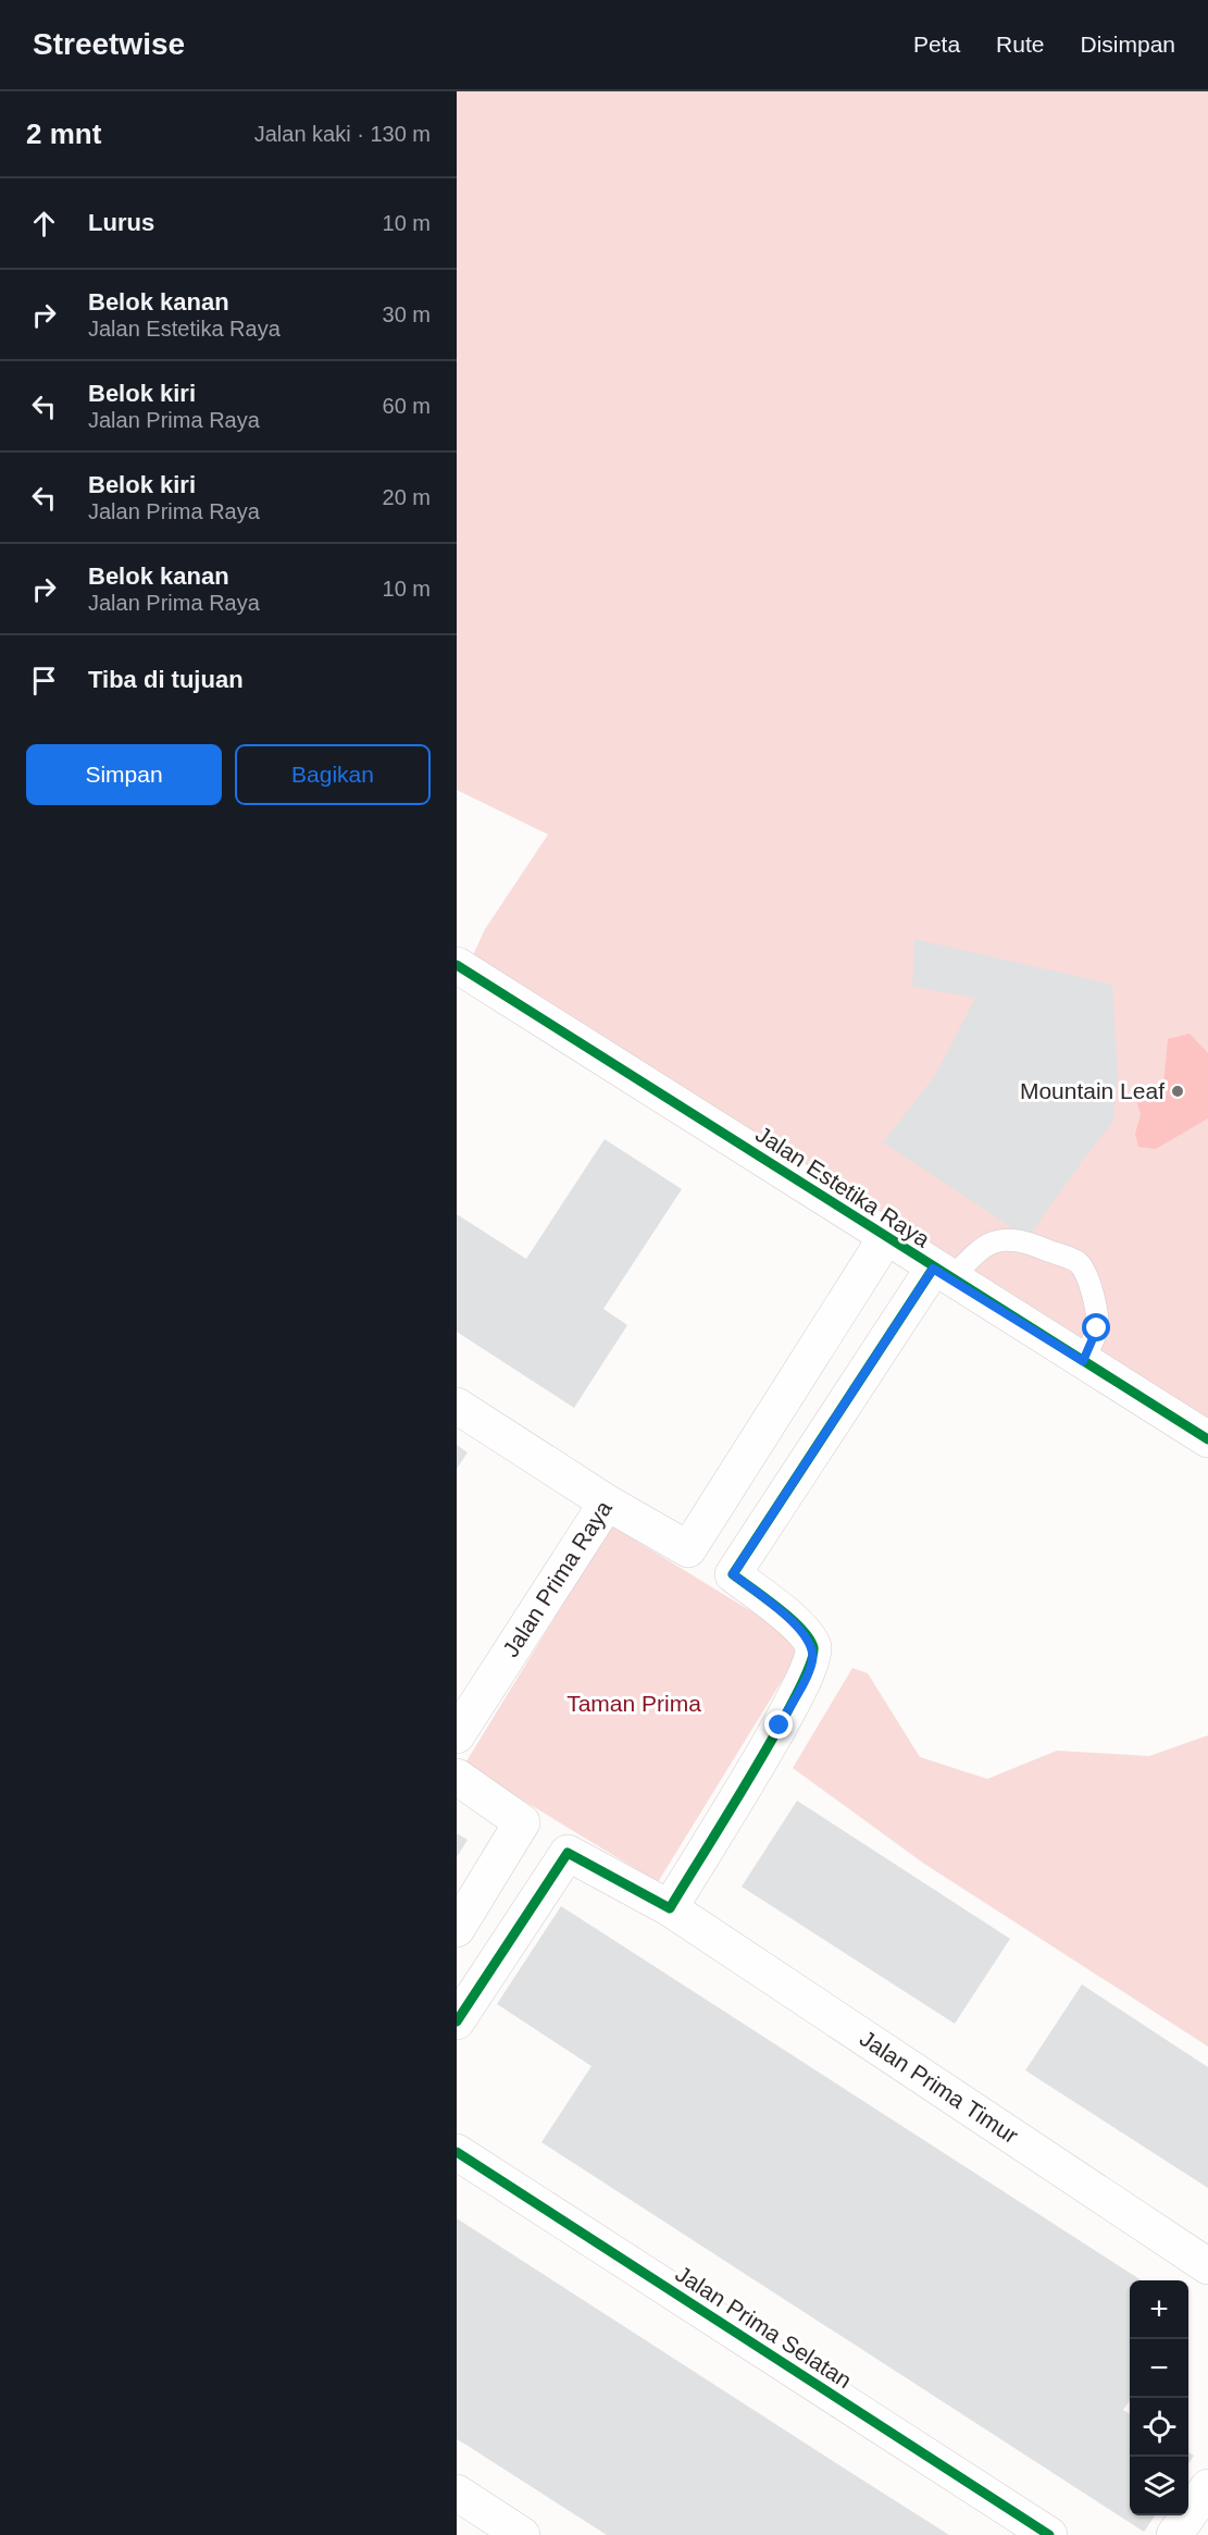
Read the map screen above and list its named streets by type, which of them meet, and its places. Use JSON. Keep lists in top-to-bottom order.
{
  "streets": {
    "street": [
      "Jalan Estetika Raya",
      "Jalan Prima Raya",
      "Jalan Prima Timur",
      "Jalan Prima Selatan"
    ]
  },
  "crossings": [
    ["Jalan Prima Raya", "Jalan Prima Timur"]
  ],
  "parks": ["Taman Prima"],
  "places": ["Mountain Leaf"],
  "page": {
    "header": "Streetwise",
    "nav": ["Peta", "Rute", "Disimpan"],
    "heading": ["2 mnt", "Jalan kaki · 130 m"],
    "list": [
      ["Lurus", "10 m"],
      ["Belok kanan", "Jalan Estetika Raya", "30 m"],
      ["Belok kiri", "Jalan Prima Raya", "60 m"],
      ["Belok kiri", "Jalan Prima Raya", "20 m"],
      ["Belok kanan", "Jalan Prima Raya", "10 m"],
      "Tiba di tujuan"
    ],
    "buttons": ["Simpan", "Bagikan"],
    "map_buttons": ["+", "−"]
  }
}
